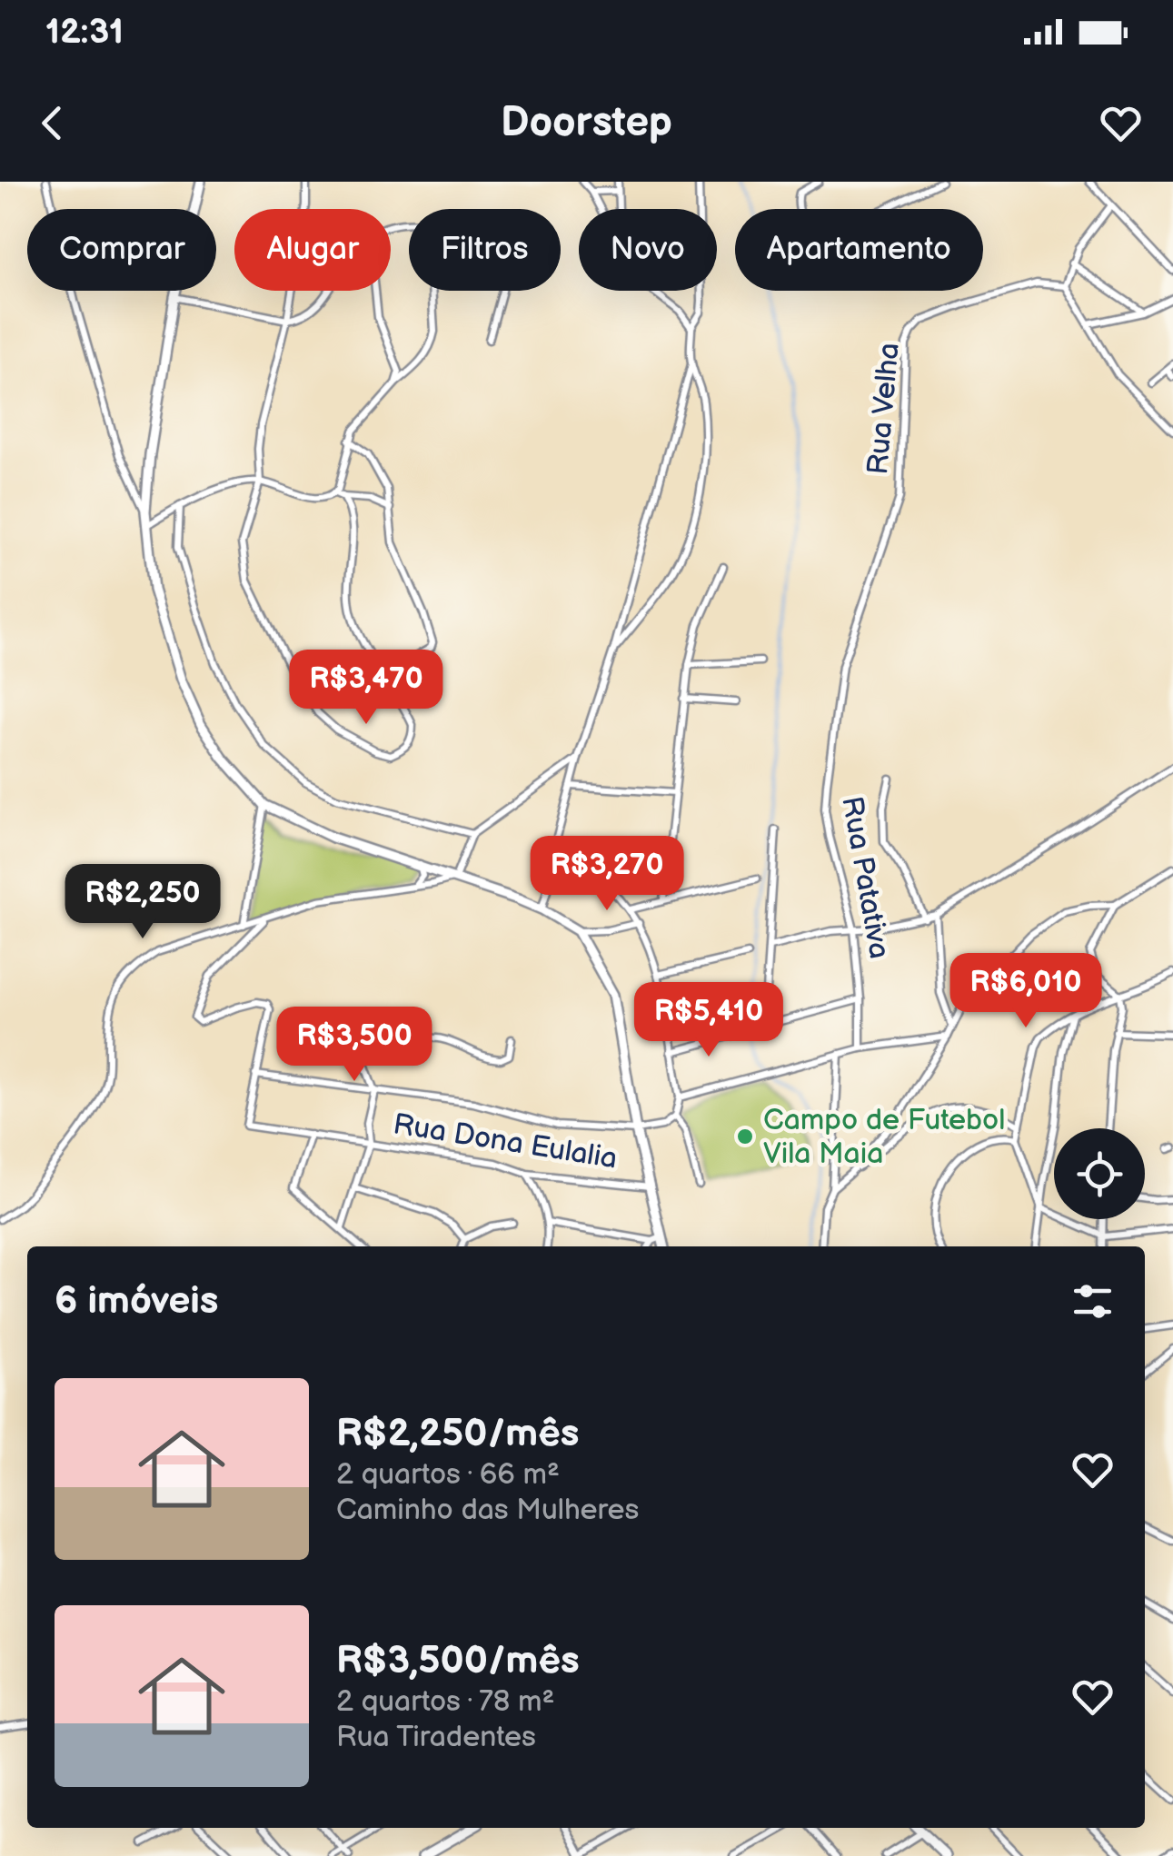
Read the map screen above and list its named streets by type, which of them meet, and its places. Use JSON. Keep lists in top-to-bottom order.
{
  "streets": {
    "street": ["Rua Velha", "Rua Patativa", "Rua Dona Eulalia"]
  },
  "crossings": [
    ["Rua Velha", "Rua Patativa"]
  ],
  "places": ["Campo de Futebol Vila Maia"],
  "page": {
    "status": "12:31",
    "header": "Doorstep",
    "chip": [
      "Comprar",
      "Alugar",
      "Filtros",
      "Novo",
      "Apartamento"
    ],
    "price": [
      "R$3,470",
      "R$3,270",
      "R$2,250",
      "R$6,010",
      "R$5,410",
      "R$3,500"
    ],
    "heading": "6 imóveis",
    "list": [
      {
        "name": "R$2,250/mês",
        "note": "2 quartos · 66 m² · Caminho das Mulheres"
      },
      {
        "name": "R$3,500/mês",
        "note": "2 quartos · 78 m² · Rua Tiradentes"
      }
    ]
  }
}
